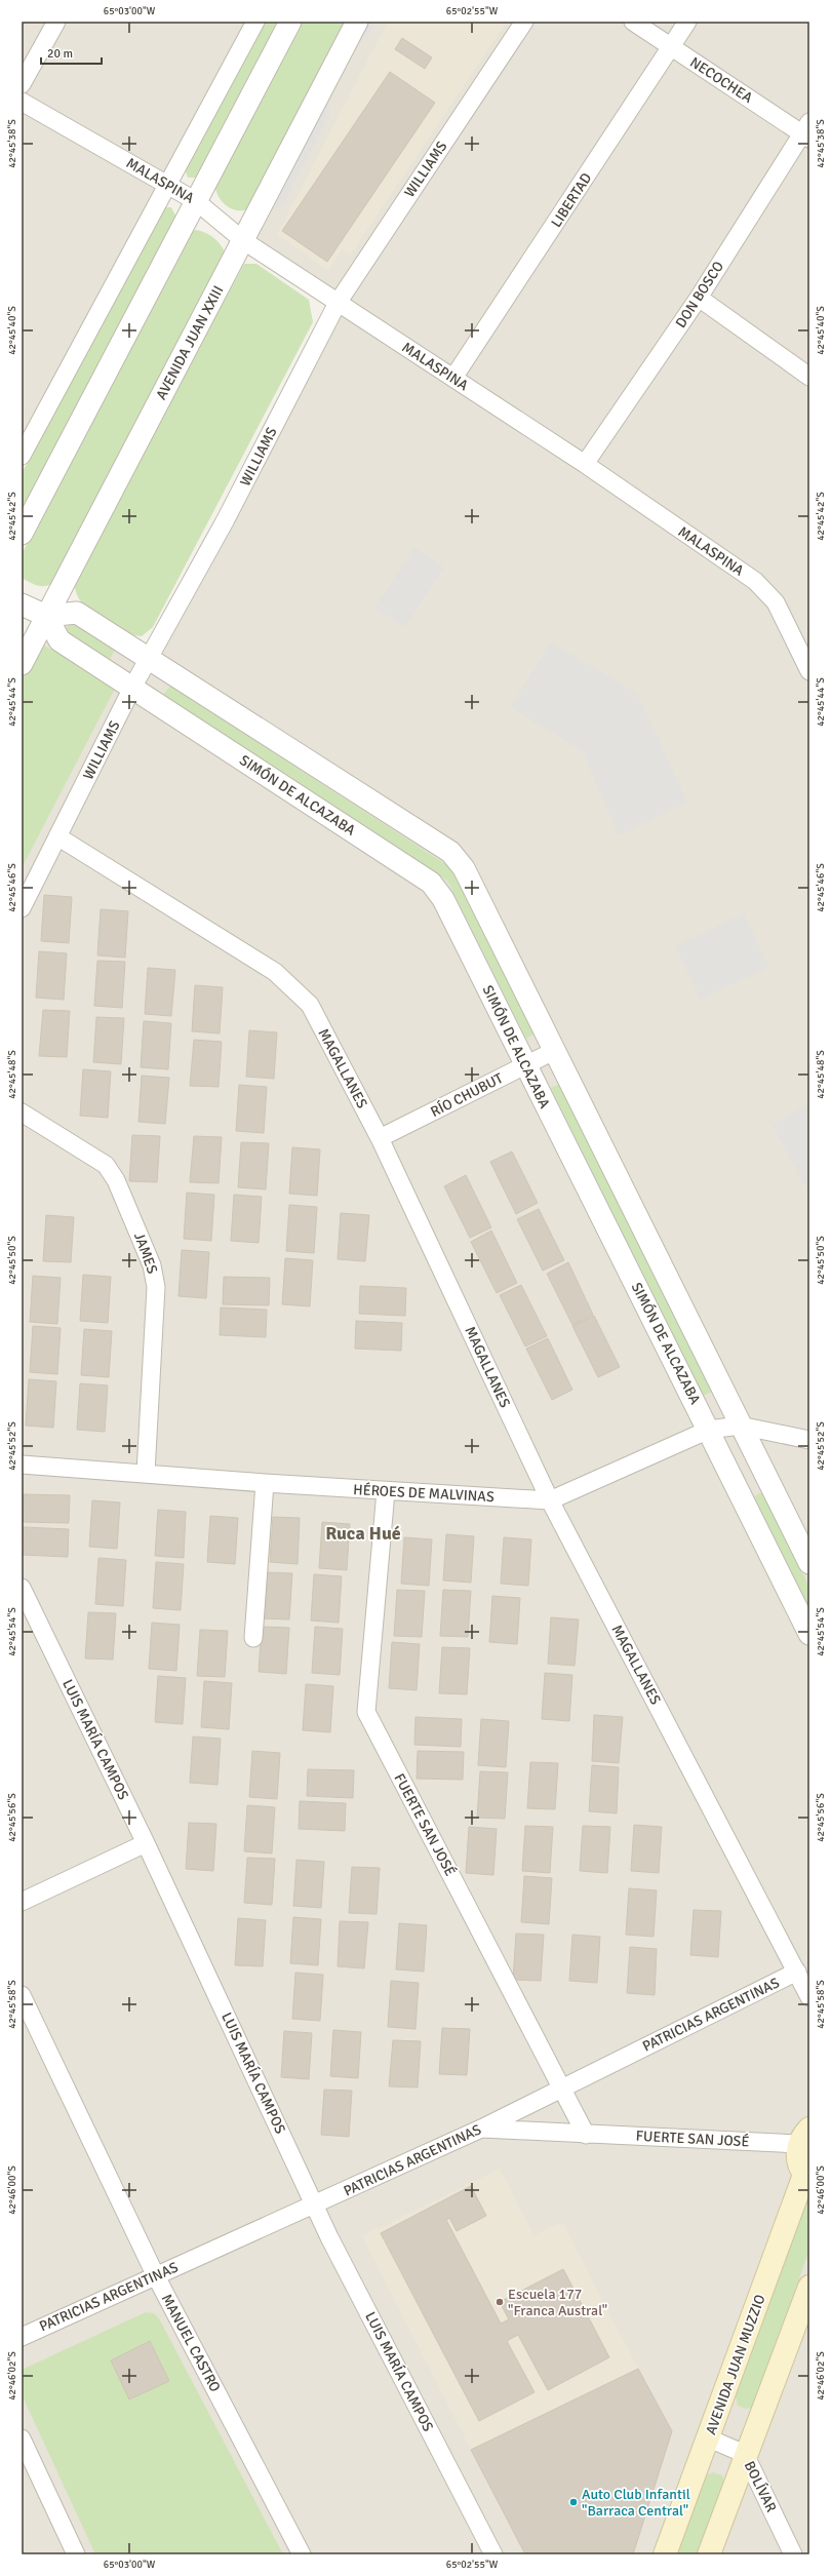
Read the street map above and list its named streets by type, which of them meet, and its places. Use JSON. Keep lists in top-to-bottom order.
{
  "streets": {
    "main road": ["AVENIDA JUAN MUZZIO"],
    "street": [
      "NECOCHEA",
      "WILLIAMS",
      "MALASPINA",
      "LIBERTAD",
      "DON BOSCO",
      "AVENIDA JUAN XXIII",
      "SIMÓN DE ALCAZABA",
      "MAGALLANES",
      "RÍO CHUBUT",
      "JAMES",
      "HÉROES DE MALVINAS",
      "LUIS MARÍA CAMPOS",
      "FUERTE SAN JOSÉ",
      "PATRICIAS ARGENTINAS",
      "MANUEL CASTRO",
      "BOLÍVAR"
    ]
  },
  "crossings": [
    ["NECOCHEA", "LIBERTAD"],
    ["NECOCHEA", "DON BOSCO"],
    ["WILLIAMS", "MALASPINA"],
    ["WILLIAMS", "SIMÓN DE ALCAZABA"],
    ["WILLIAMS", "MAGALLANES"],
    ["MALASPINA", "LIBERTAD"],
    ["MALASPINA", "DON BOSCO"],
    ["MALASPINA", "AVENIDA JUAN XXIII"],
    ["AVENIDA JUAN XXIII", "SIMÓN DE ALCAZABA"],
    ["SIMÓN DE ALCAZABA", "RÍO CHUBUT"],
    ["SIMÓN DE ALCAZABA", "HÉROES DE MALVINAS"],
    ["MAGALLANES", "RÍO CHUBUT"],
    ["MAGALLANES", "HÉROES DE MALVINAS"],
    ["MAGALLANES", "PATRICIAS ARGENTINAS"],
    ["JAMES", "HÉROES DE MALVINAS"],
    ["HÉROES DE MALVINAS", "FUERTE SAN JOSÉ"],
    ["LUIS MARÍA CAMPOS", "PATRICIAS ARGENTINAS"],
    ["FUERTE SAN JOSÉ", "PATRICIAS ARGENTINAS"],
    ["PATRICIAS ARGENTINAS", "MANUEL CASTRO"],
    ["AVENIDA JUAN MUZZIO", "BOLÍVAR"]
  ],
  "districts": ["Ruca Hué"],
  "places": ["Escuela 177 \"Franca Austral\"", "Auto Club Infantil \"Barraca Central\""],
  "scale_bar": "20 m",
  "coordinates": [
    "65°03'00\"W",
    "65°02'55\"W",
    "42°45'38\"S",
    "42°45'40\"S",
    "42°45'42\"S",
    "42°45'44\"S",
    "42°45'46\"S",
    "42°45'48\"S",
    "42°45'50\"S",
    "42°45'52\"S",
    "42°45'54\"S",
    "42°45'56\"S",
    "42°45'58\"S",
    "42°46'00\"S",
    "42°46'02\"S"
  ]
}
